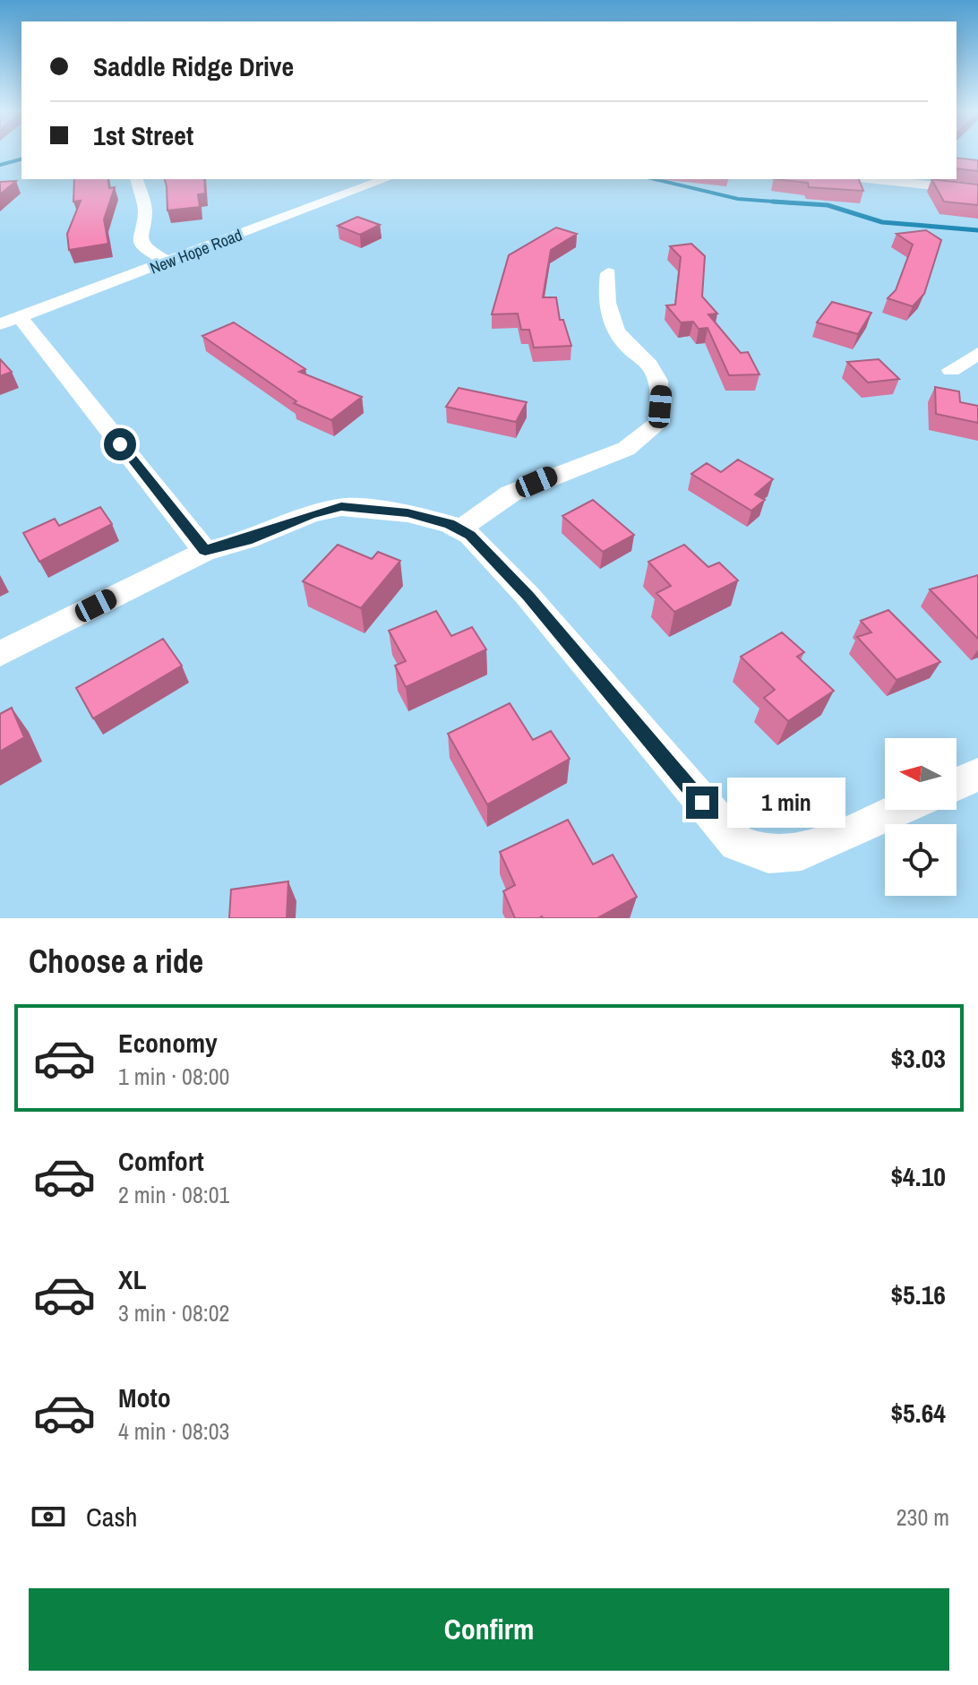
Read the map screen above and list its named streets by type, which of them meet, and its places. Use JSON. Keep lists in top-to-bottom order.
{
  "streets": {
    "street": ["New Hope Road"]
  },
  "north": "left",
  "page": {
    "banner": ["Saddle Ridge Drive", "1st Street"],
    "bubble": "1 min",
    "heading": "Choose a ride",
    "list": [
      {
        "name": "Economy",
        "note": "1 min · 08:00",
        "value": "$3.03"
      },
      {
        "name": "Comfort",
        "note": "2 min · 08:01",
        "value": "$4.10"
      },
      {
        "name": "XL",
        "note": "3 min · 08:02",
        "value": "$5.16"
      },
      {
        "name": "Moto",
        "note": "4 min · 08:03",
        "value": "$5.64"
      }
    ],
    "pay": ["Cash", "230 m"],
    "buttons": "Confirm"
  }
}
